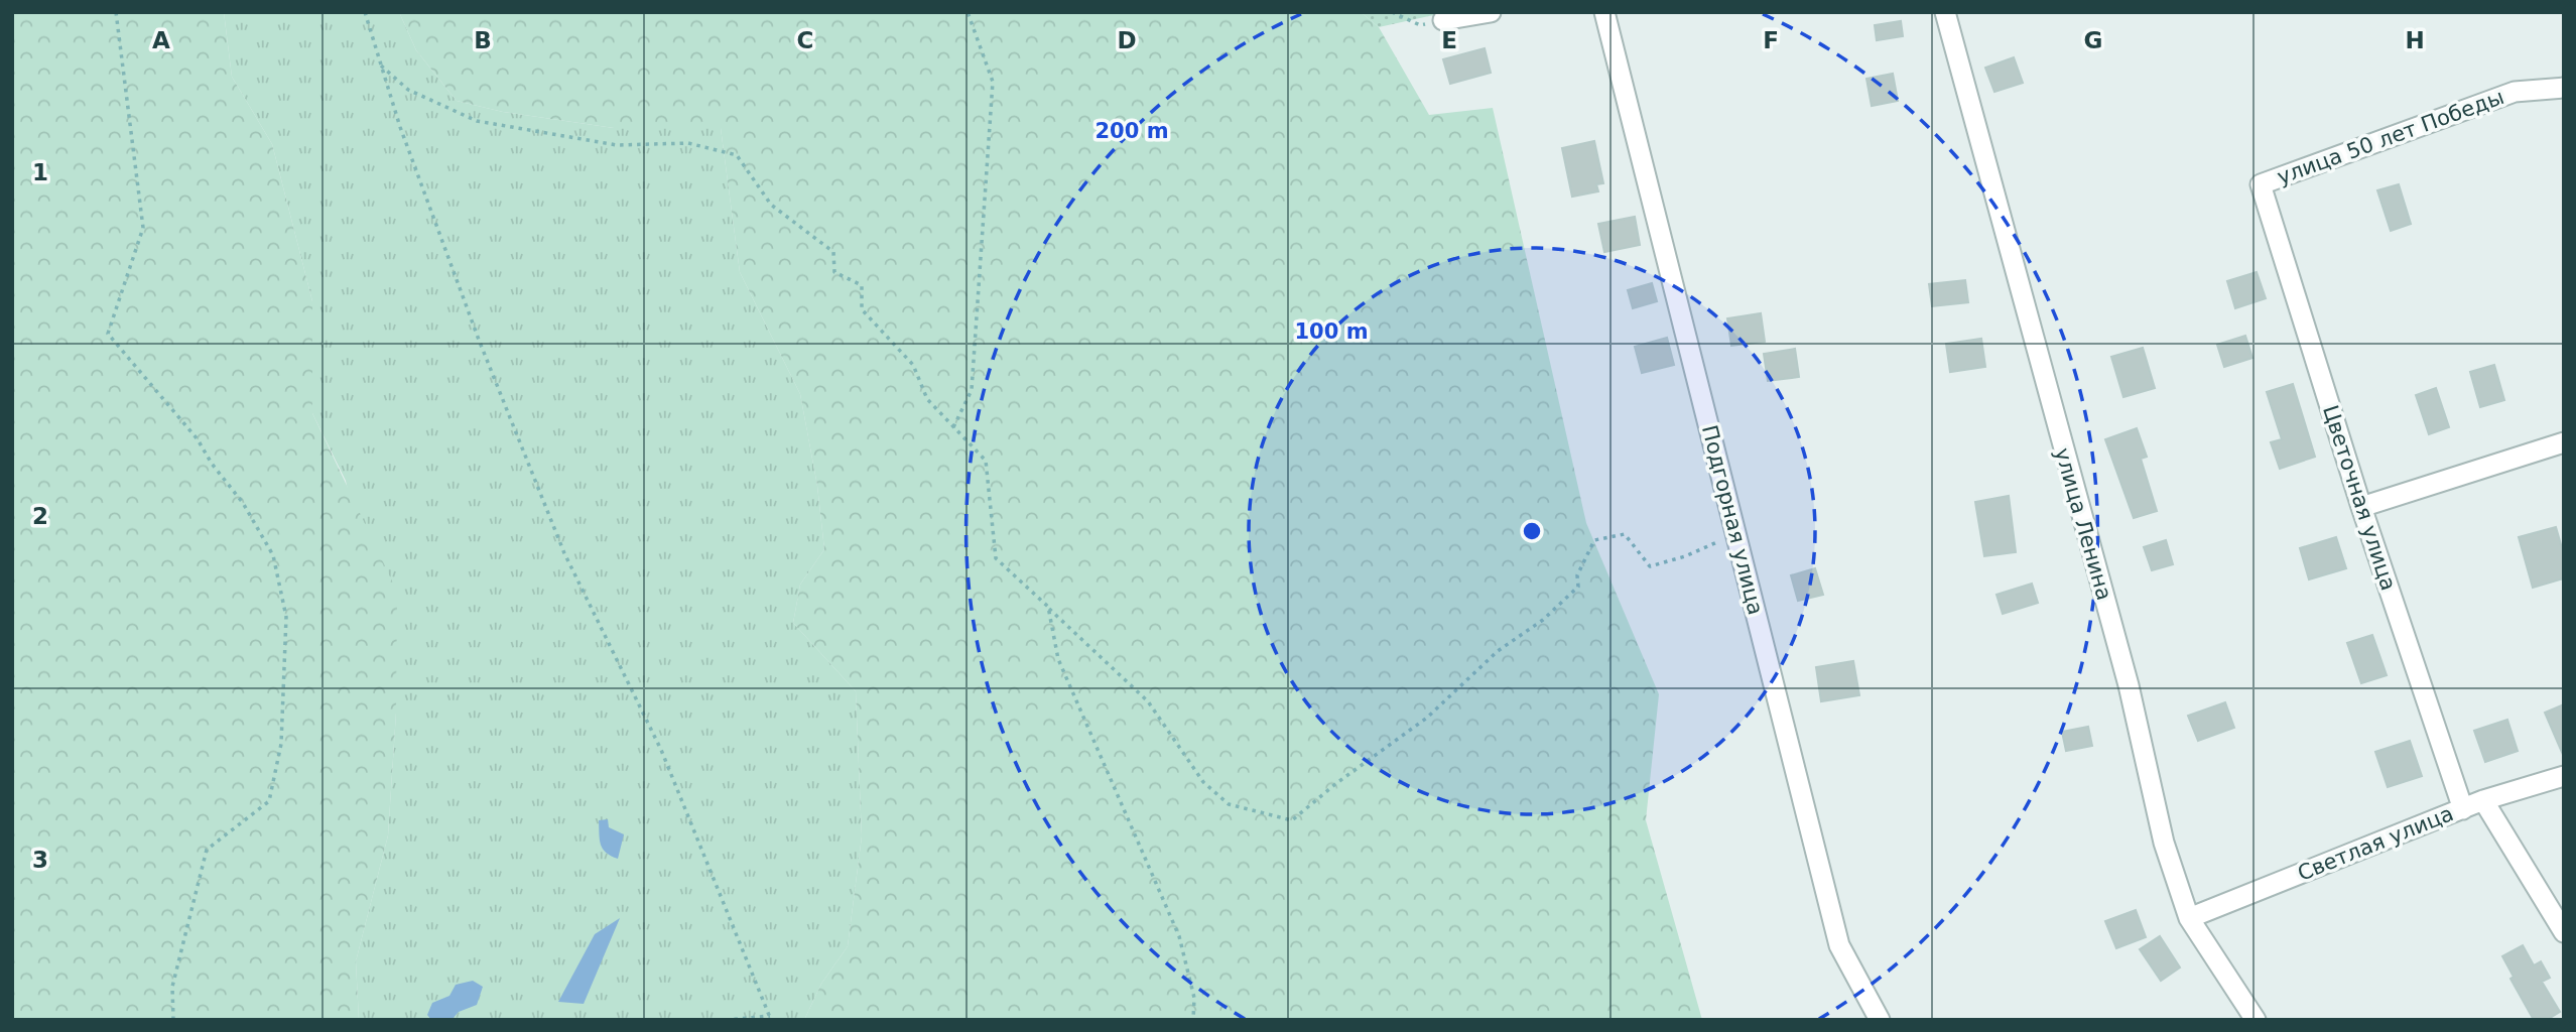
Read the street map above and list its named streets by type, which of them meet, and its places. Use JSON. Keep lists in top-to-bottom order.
{
  "streets": {
    "street": [
      "улица 50 лет Победы",
      "Цветочная улица",
      "Подгорная улица",
      "улица Ленина",
      "Светлая улица"
    ]
  },
  "crossings": [
    ["улица 50 лет Победы", "Цветочная улица"],
    ["Цветочная улица", "Светлая улица"],
    ["улица Ленина", "Светлая улица"]
  ],
  "grid": {
    "columns": [
      "A",
      "B",
      "C",
      "D",
      "E",
      "F",
      "G",
      "H"
    ],
    "rows": ["1", "2", "3"]
  },
  "rings": ["200 m", "100 m"]
}
